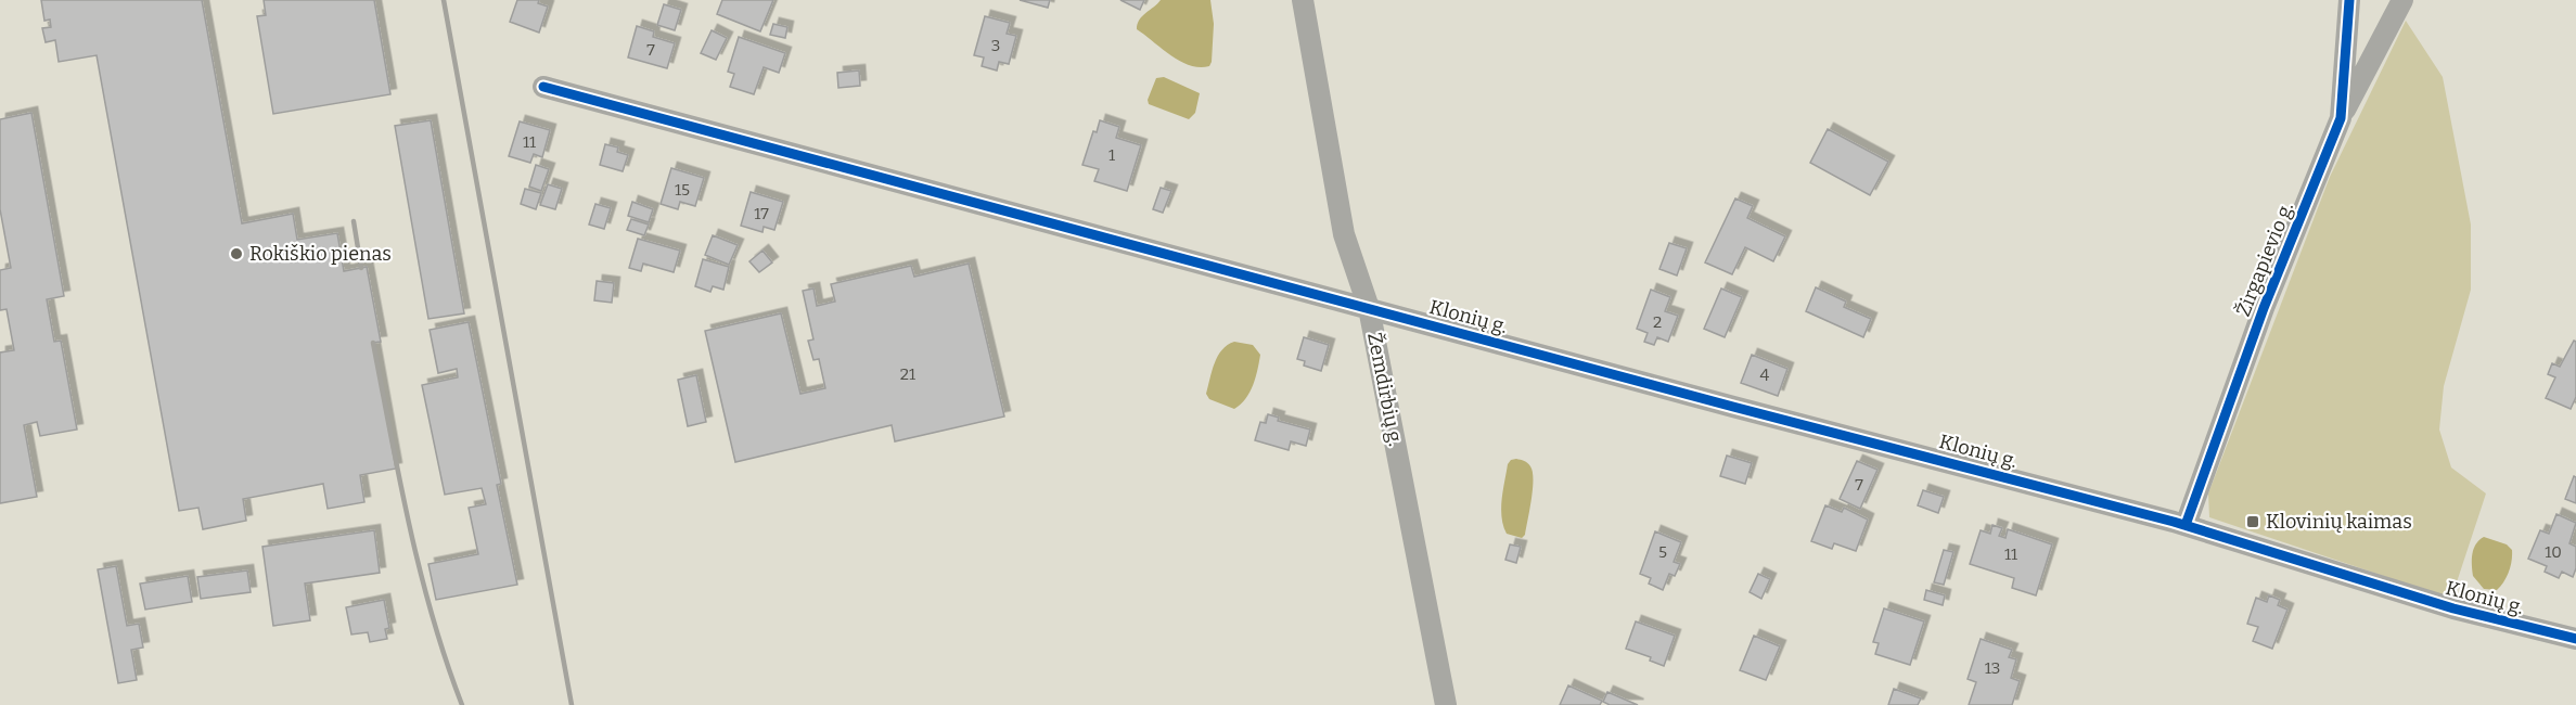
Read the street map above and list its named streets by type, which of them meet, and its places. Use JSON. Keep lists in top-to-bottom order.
{
  "streets": {
    "street": ["Žirgapievio g.", "Klonių g.", "Žemdirbių g."]
  },
  "crossings": [
    ["Žirgapievio g.", "Klonių g."],
    ["Klonių g.", "Žemdirbių g."]
  ],
  "places": {
    "other": ["Rokiškio pienas"],
    "transit": ["Klovinių kaimas"]
  },
  "house_numbers": [
    "3",
    "7",
    "11",
    "1",
    "15",
    "17",
    "2",
    "21",
    "4",
    "7",
    "5",
    "10",
    "11",
    "13"
  ]
}
